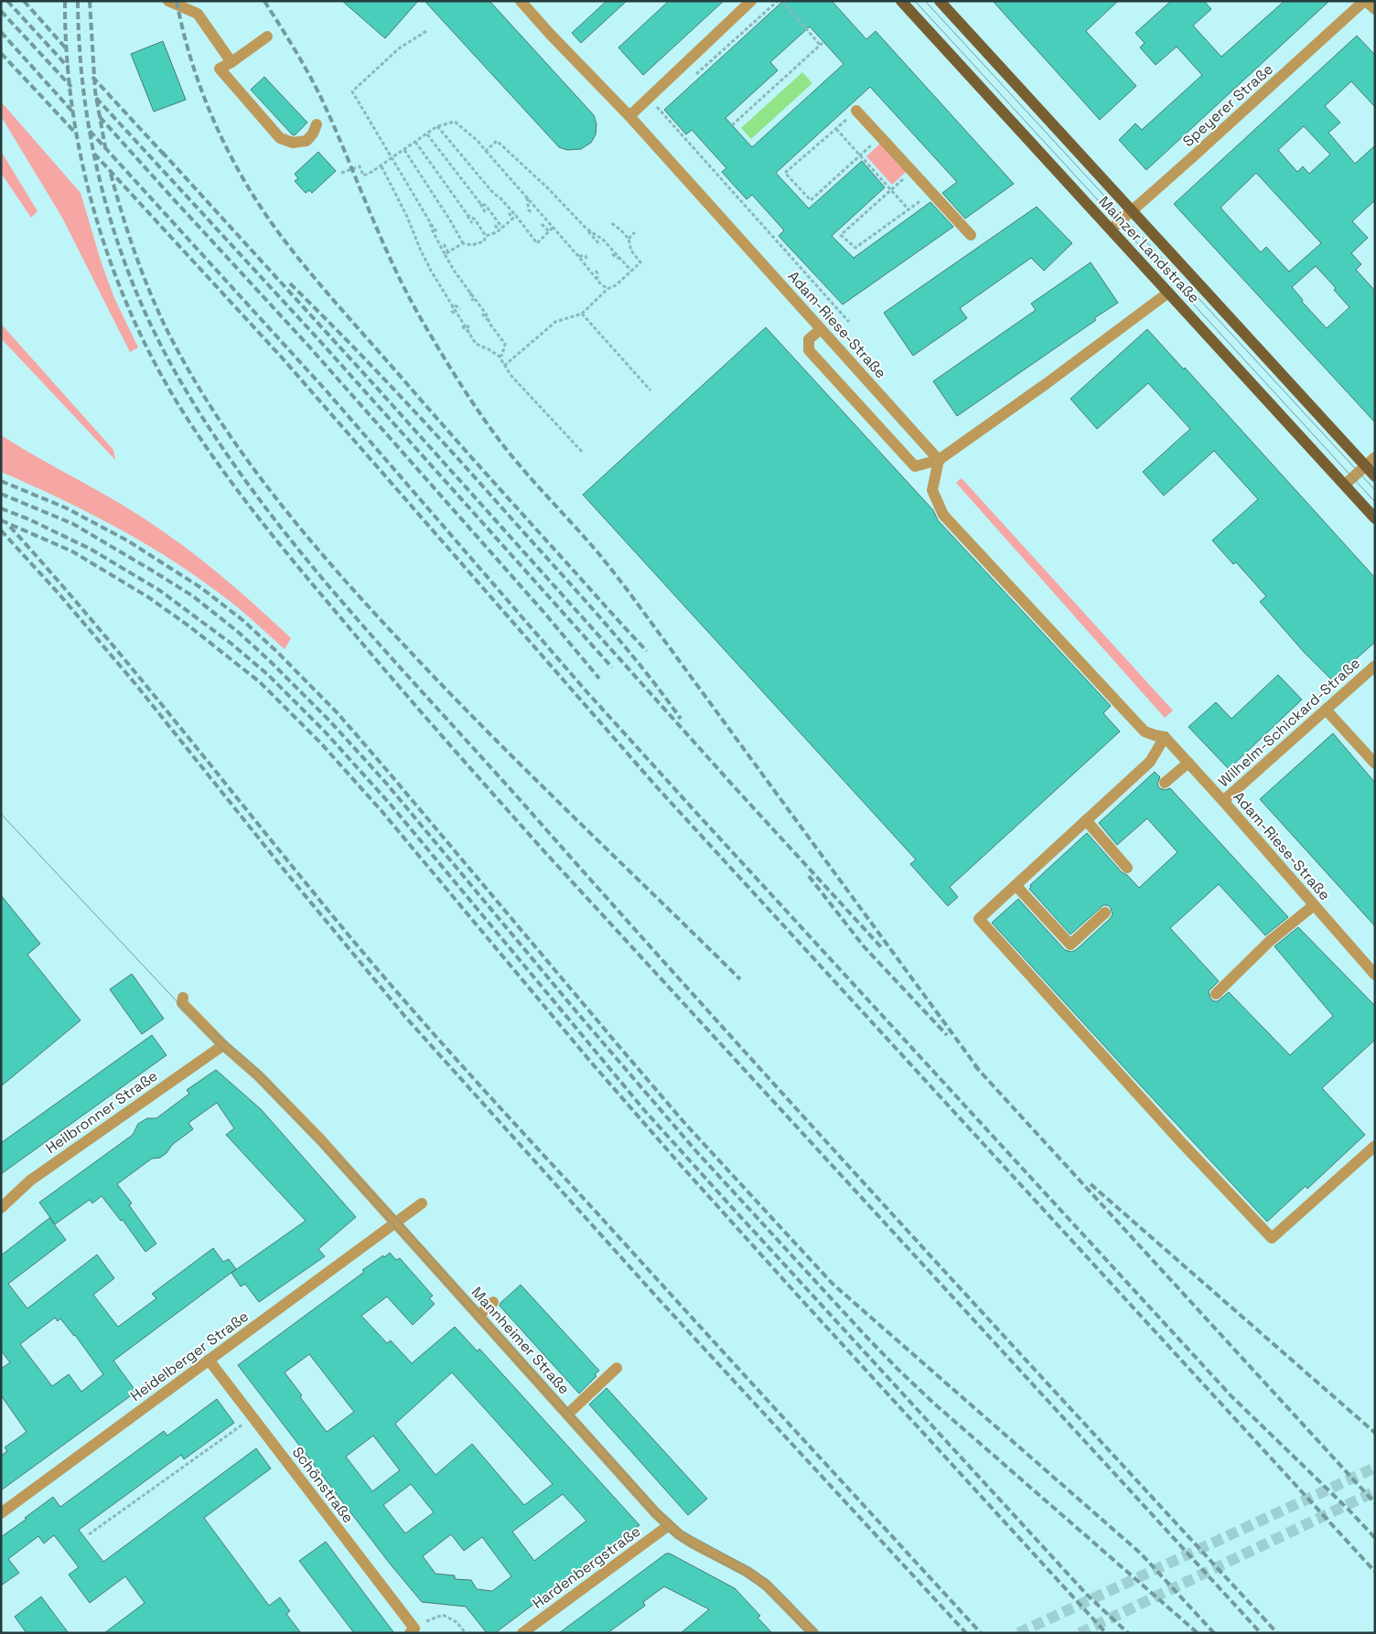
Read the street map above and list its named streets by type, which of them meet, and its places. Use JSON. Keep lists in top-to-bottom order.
{
  "streets": {
    "main road": ["Mainzer Landstraße"],
    "street": [
      "Speyerer Straße",
      "Adam-Riese-Straße",
      "Wilhelm-Schickard-Straße",
      "Heilbronner Straße",
      "Mannheimer Straße",
      "Heidelberger Straße",
      "Schönstraße",
      "Hardenbergstraße"
    ]
  },
  "crossings": [
    ["Speyerer Straße", "Mainzer Landstraße"],
    ["Adam-Riese-Straße", "Wilhelm-Schickard-Straße"],
    ["Heilbronner Straße", "Mannheimer Straße"],
    ["Mannheimer Straße", "Heidelberger Straße"],
    ["Mannheimer Straße", "Hardenbergstraße"],
    ["Heidelberger Straße", "Schönstraße"]
  ]
}
